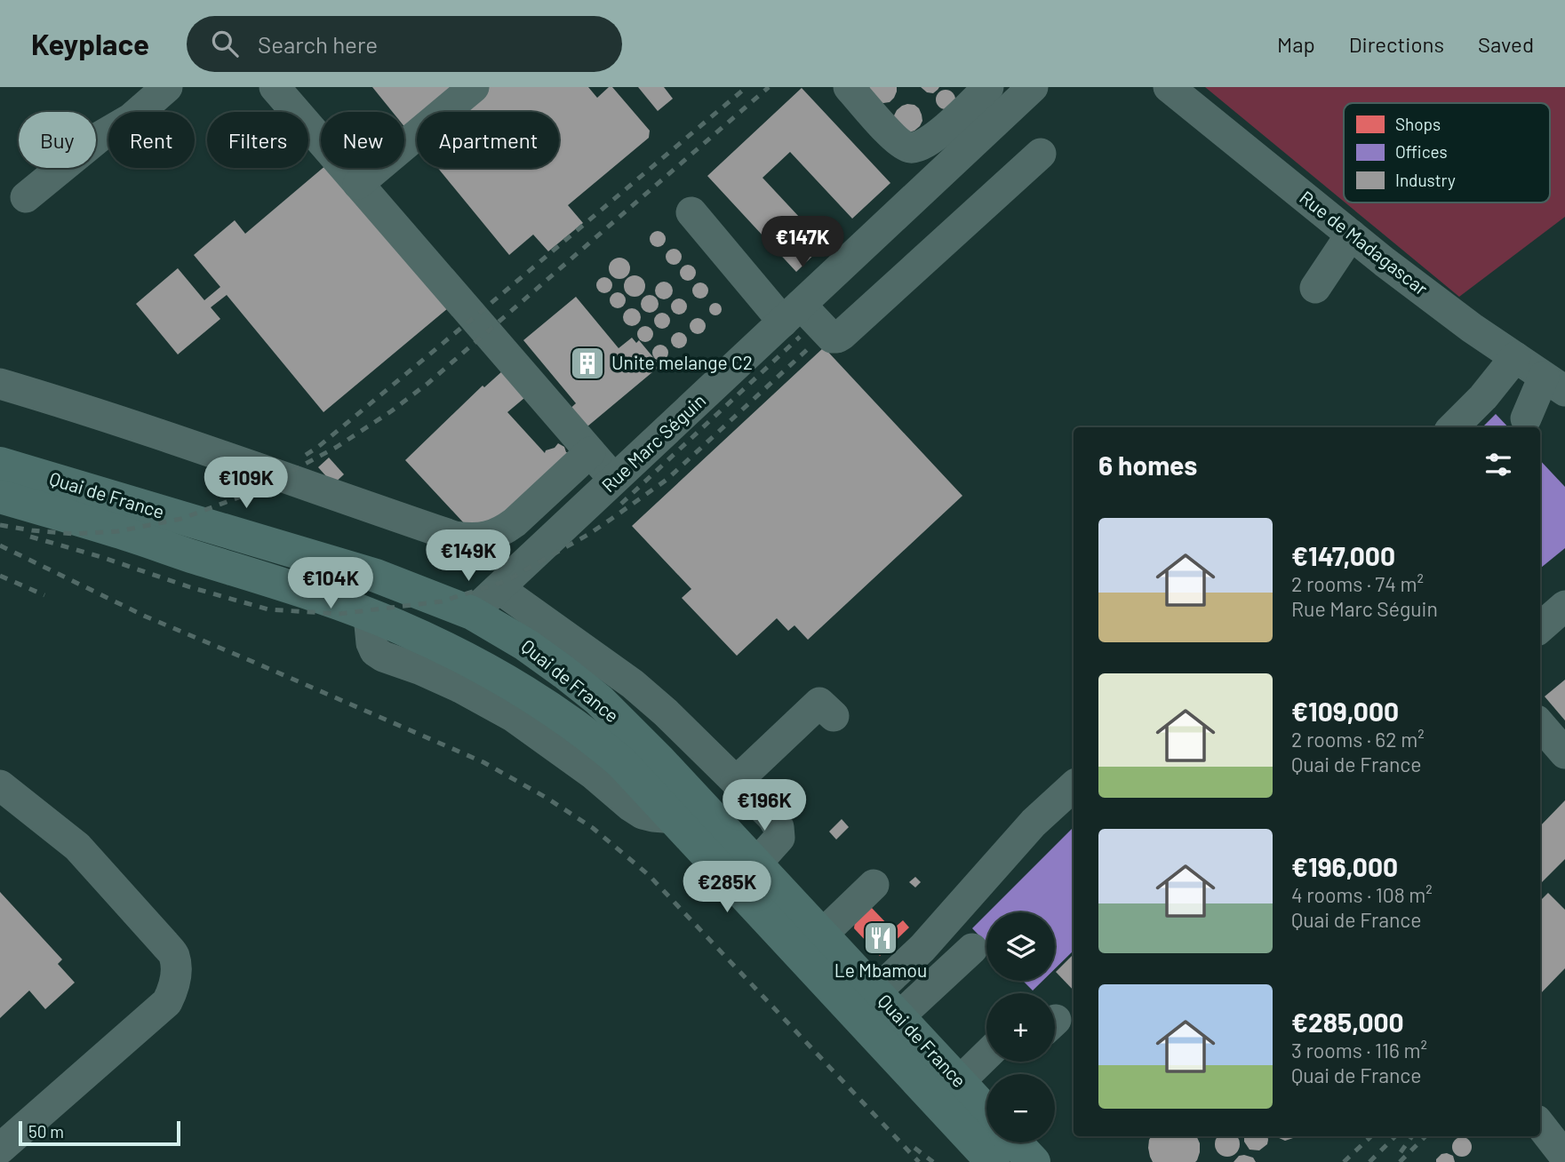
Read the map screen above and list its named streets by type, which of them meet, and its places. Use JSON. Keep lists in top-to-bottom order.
{
  "streets": {
    "main road": ["Rue Marc Séguin", "Quai de France"],
    "street": ["Rue de Madagascar"]
  },
  "crossings": [
    ["Rue Marc Séguin", "Quai de France"]
  ],
  "places": {
    "building": ["Unite melange C2"],
    "restaurant": ["Le Mbamou"]
  },
  "legend": ["Shops", "Offices", "Industry"],
  "scale_bar": "50 m",
  "page": {
    "header": "Keyplace",
    "search": "Search here",
    "nav": ["Map", "Directions", "Saved"],
    "chip": [
      "Buy",
      "Rent",
      "Filters",
      "New",
      "Apartment"
    ],
    "price": [
      "€147K",
      "€109K",
      "€149K",
      "€104K",
      "€196K",
      "€285K"
    ],
    "heading": "6 homes",
    "list": [
      {
        "name": "€147,000",
        "note": "2 rooms · 74 m² · Rue Marc Séguin"
      },
      {
        "name": "€109,000",
        "note": "2 rooms · 62 m² · Quai de France"
      },
      {
        "name": "€196,000",
        "note": "4 rooms · 108 m² · Quai de France"
      },
      {
        "name": "€285,000",
        "note": "3 rooms · 116 m² · Quai de France"
      }
    ],
    "map_buttons": ["+", "−"],
    "scale": "50 m"
  }
}
